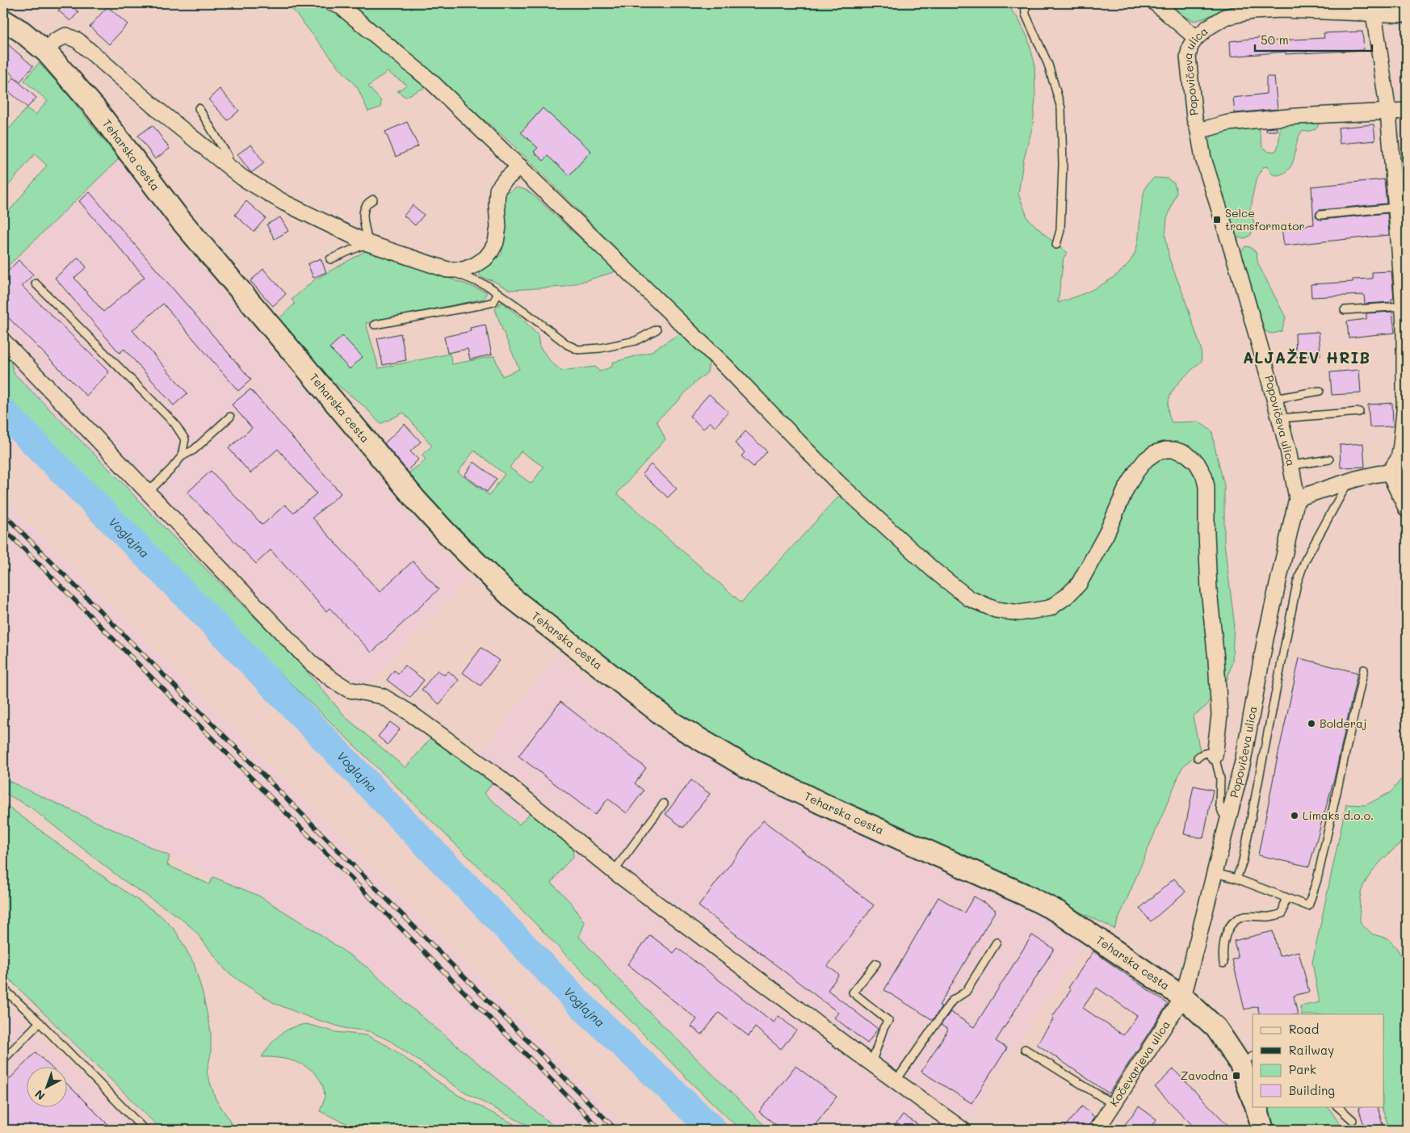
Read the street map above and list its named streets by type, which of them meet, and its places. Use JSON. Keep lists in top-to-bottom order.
{
  "streets": {
    "street": ["Popovičeva ulica", "Teharska cesta", "Kočevarjeva ulica"]
  },
  "crossings": [
    ["Popovičeva ulica", "Teharska cesta"],
    ["Popovičeva ulica", "Kočevarjeva ulica"],
    ["Teharska cesta", "Kočevarjeva ulica"]
  ],
  "districts": ["ALJAŽEV HRIB"],
  "water": ["Voglajna"],
  "places": {
    "transit": ["Selce transformator", "Zavodna"],
    "other": ["Bolderaj", "Limaks d.o.o."]
  },
  "legend": [
    "Road",
    "Railway",
    "Park",
    "Building"
  ],
  "scale_bar": "50 m",
  "north": "bottom left"
}
